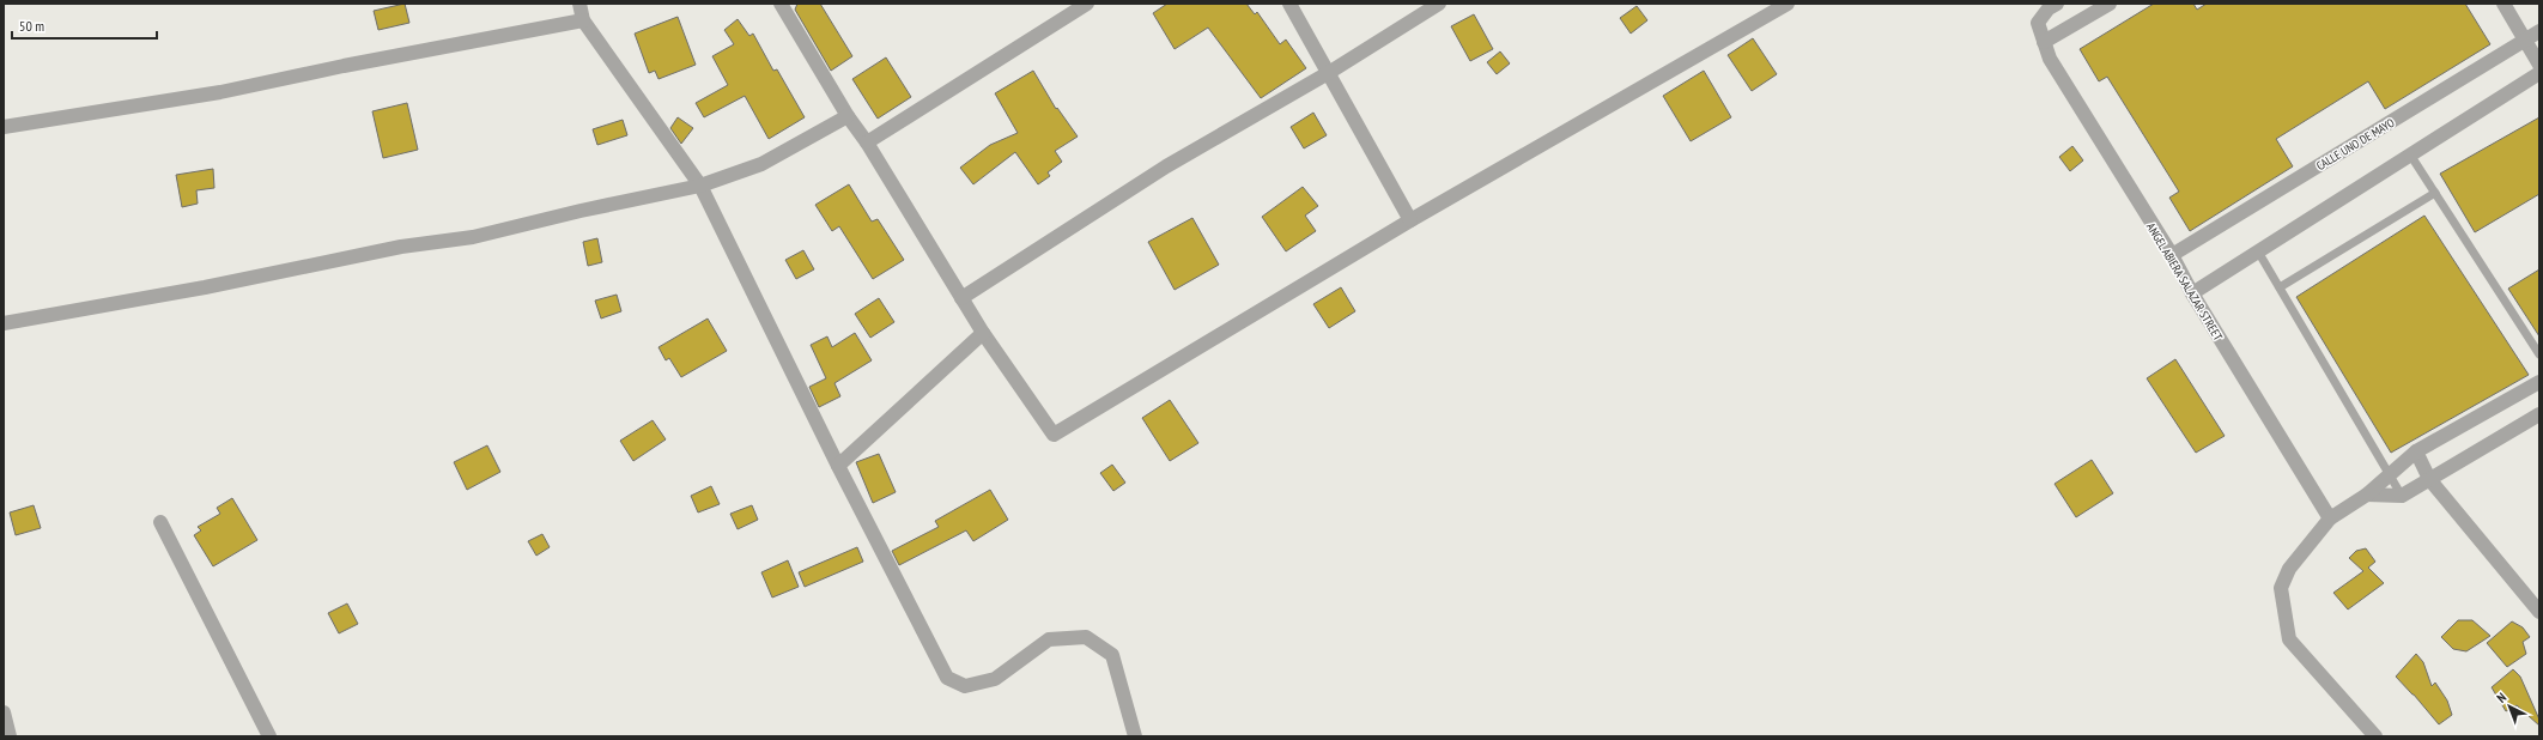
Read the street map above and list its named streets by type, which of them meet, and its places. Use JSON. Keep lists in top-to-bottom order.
{
  "streets": {
    "street": ["CALLE UNO DE MAYO", "ANGEL ABIERA SALAZAR STREET"]
  },
  "crossings": [
    ["CALLE UNO DE MAYO", "ANGEL ABIERA SALAZAR STREET"]
  ],
  "scale_bar": "50 m",
  "north": "top left"
}
